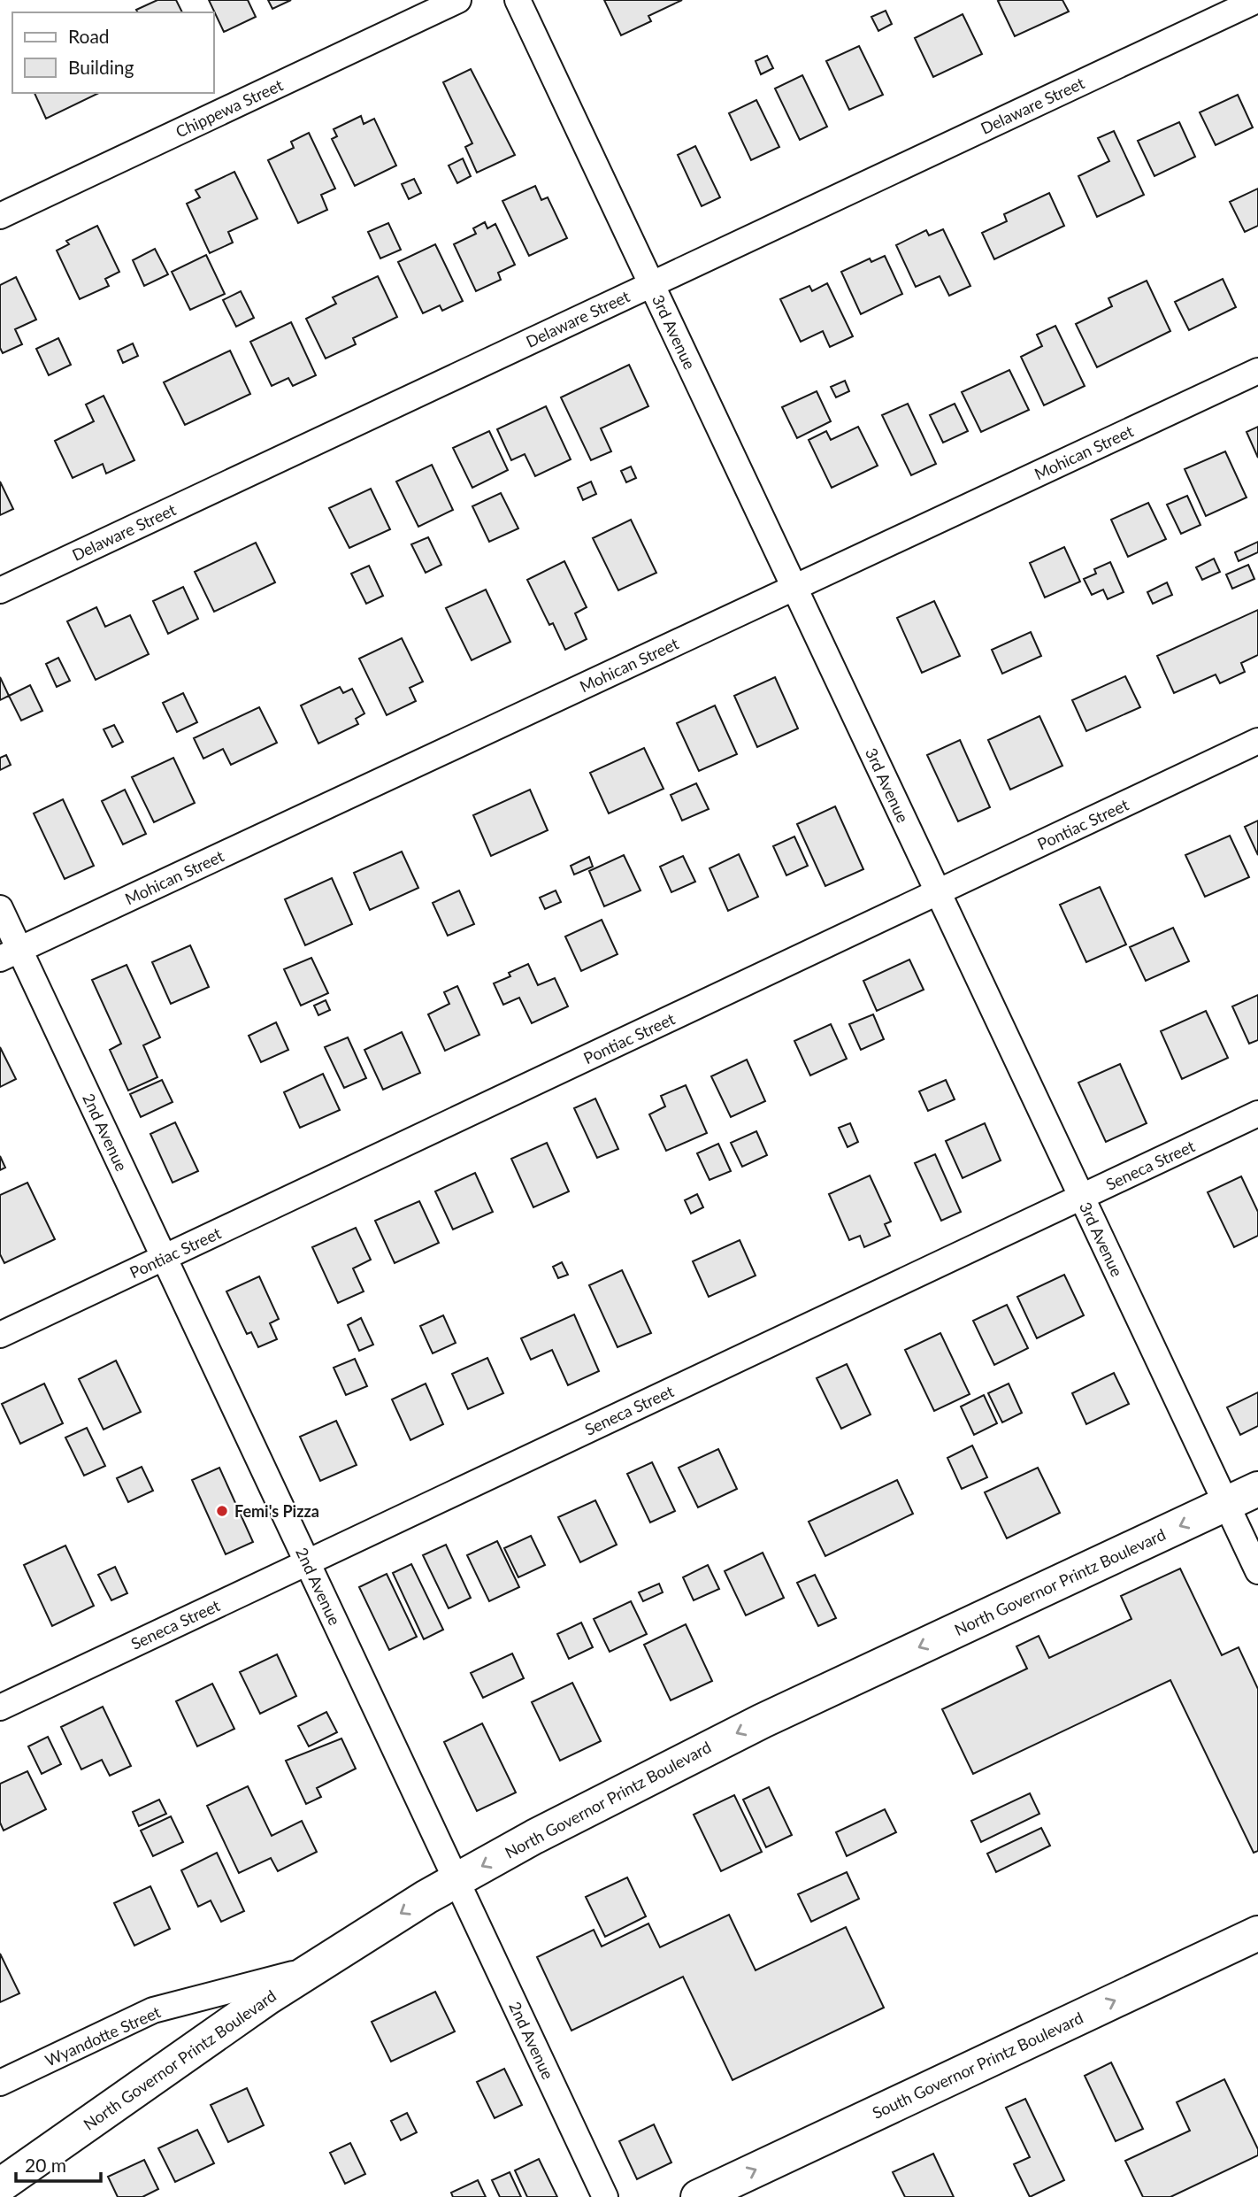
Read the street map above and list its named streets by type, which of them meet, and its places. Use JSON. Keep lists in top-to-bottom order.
{
  "streets": {
    "main road": ["North Governor Printz Boulevard", "South Governor Printz Boulevard"],
    "street": [
      "Delaware Street",
      "Chippewa Street",
      "3rd Avenue",
      "Mohican Street",
      "Pontiac Street",
      "2nd Avenue",
      "Seneca Street",
      "Wyandotte Street"
    ]
  },
  "crossings": [
    ["Delaware Street", "3rd Avenue"],
    ["3rd Avenue", "Mohican Street"],
    ["3rd Avenue", "Pontiac Street"],
    ["3rd Avenue", "Seneca Street"],
    ["3rd Avenue", "North Governor Printz Boulevard"],
    ["Mohican Street", "2nd Avenue"],
    ["Pontiac Street", "2nd Avenue"],
    ["2nd Avenue", "Seneca Street"],
    ["2nd Avenue", "North Governor Printz Boulevard"],
    ["North Governor Printz Boulevard", "Wyandotte Street"]
  ],
  "one_way": ["North Governor Printz Boulevard", "South Governor Printz Boulevard"],
  "places": ["Femi's Pizza"],
  "legend": ["Road", "Building"],
  "scale_bar": "20 m"
}
